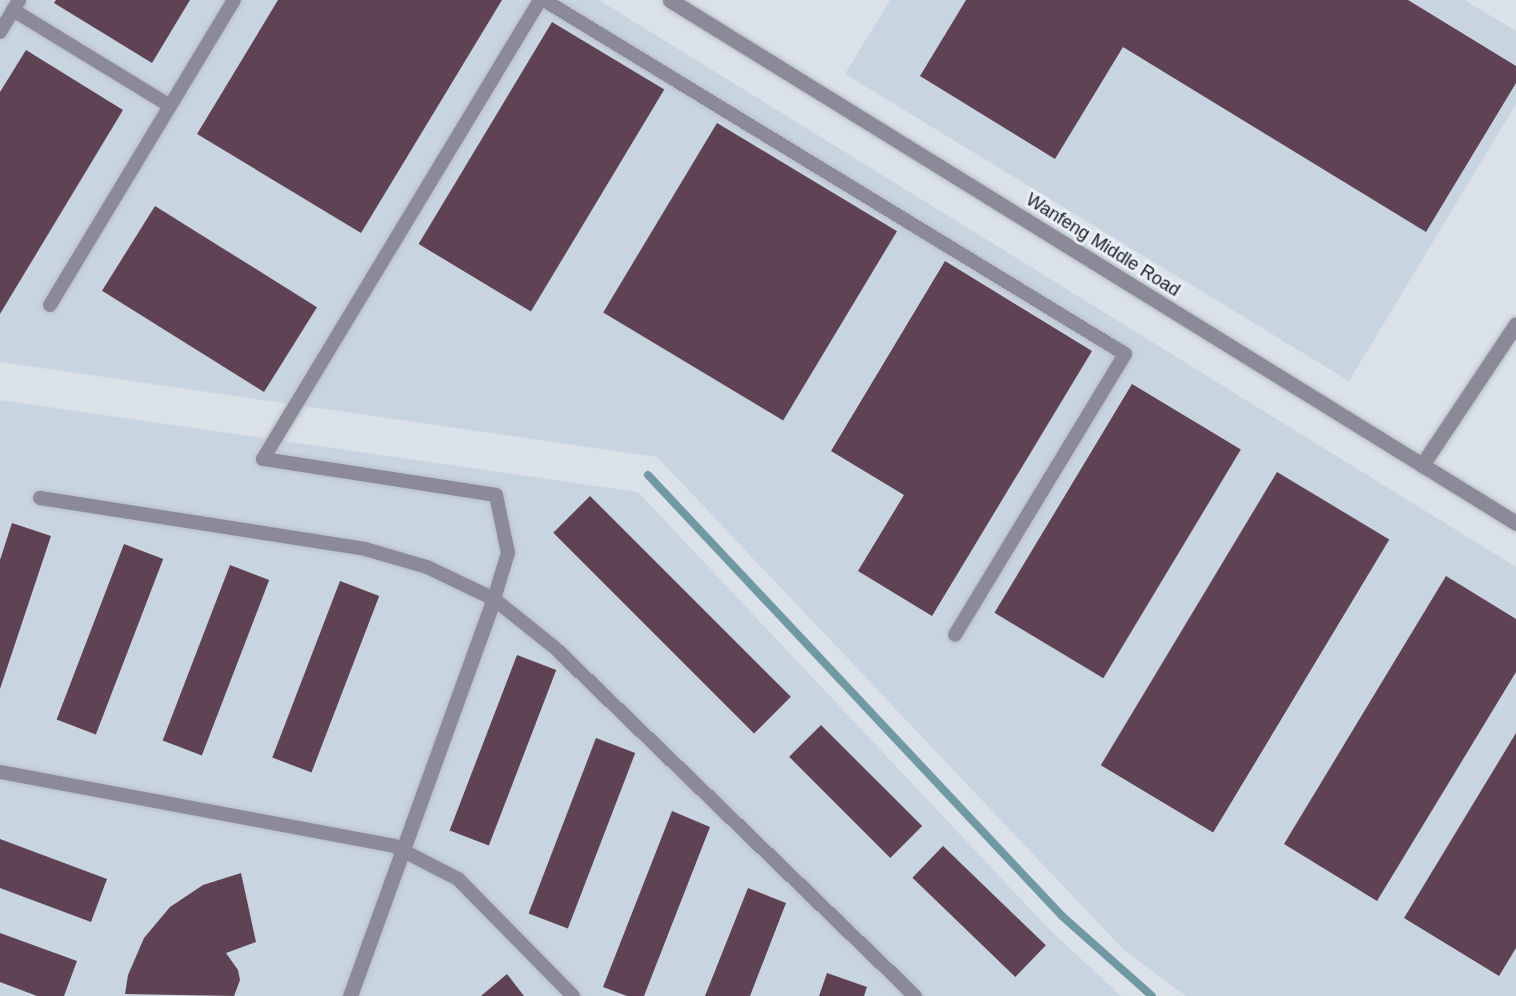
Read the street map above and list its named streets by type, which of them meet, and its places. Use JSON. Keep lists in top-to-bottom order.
{
  "streets": {
    "street": ["Wanfeng Middle Road"]
  }
}
